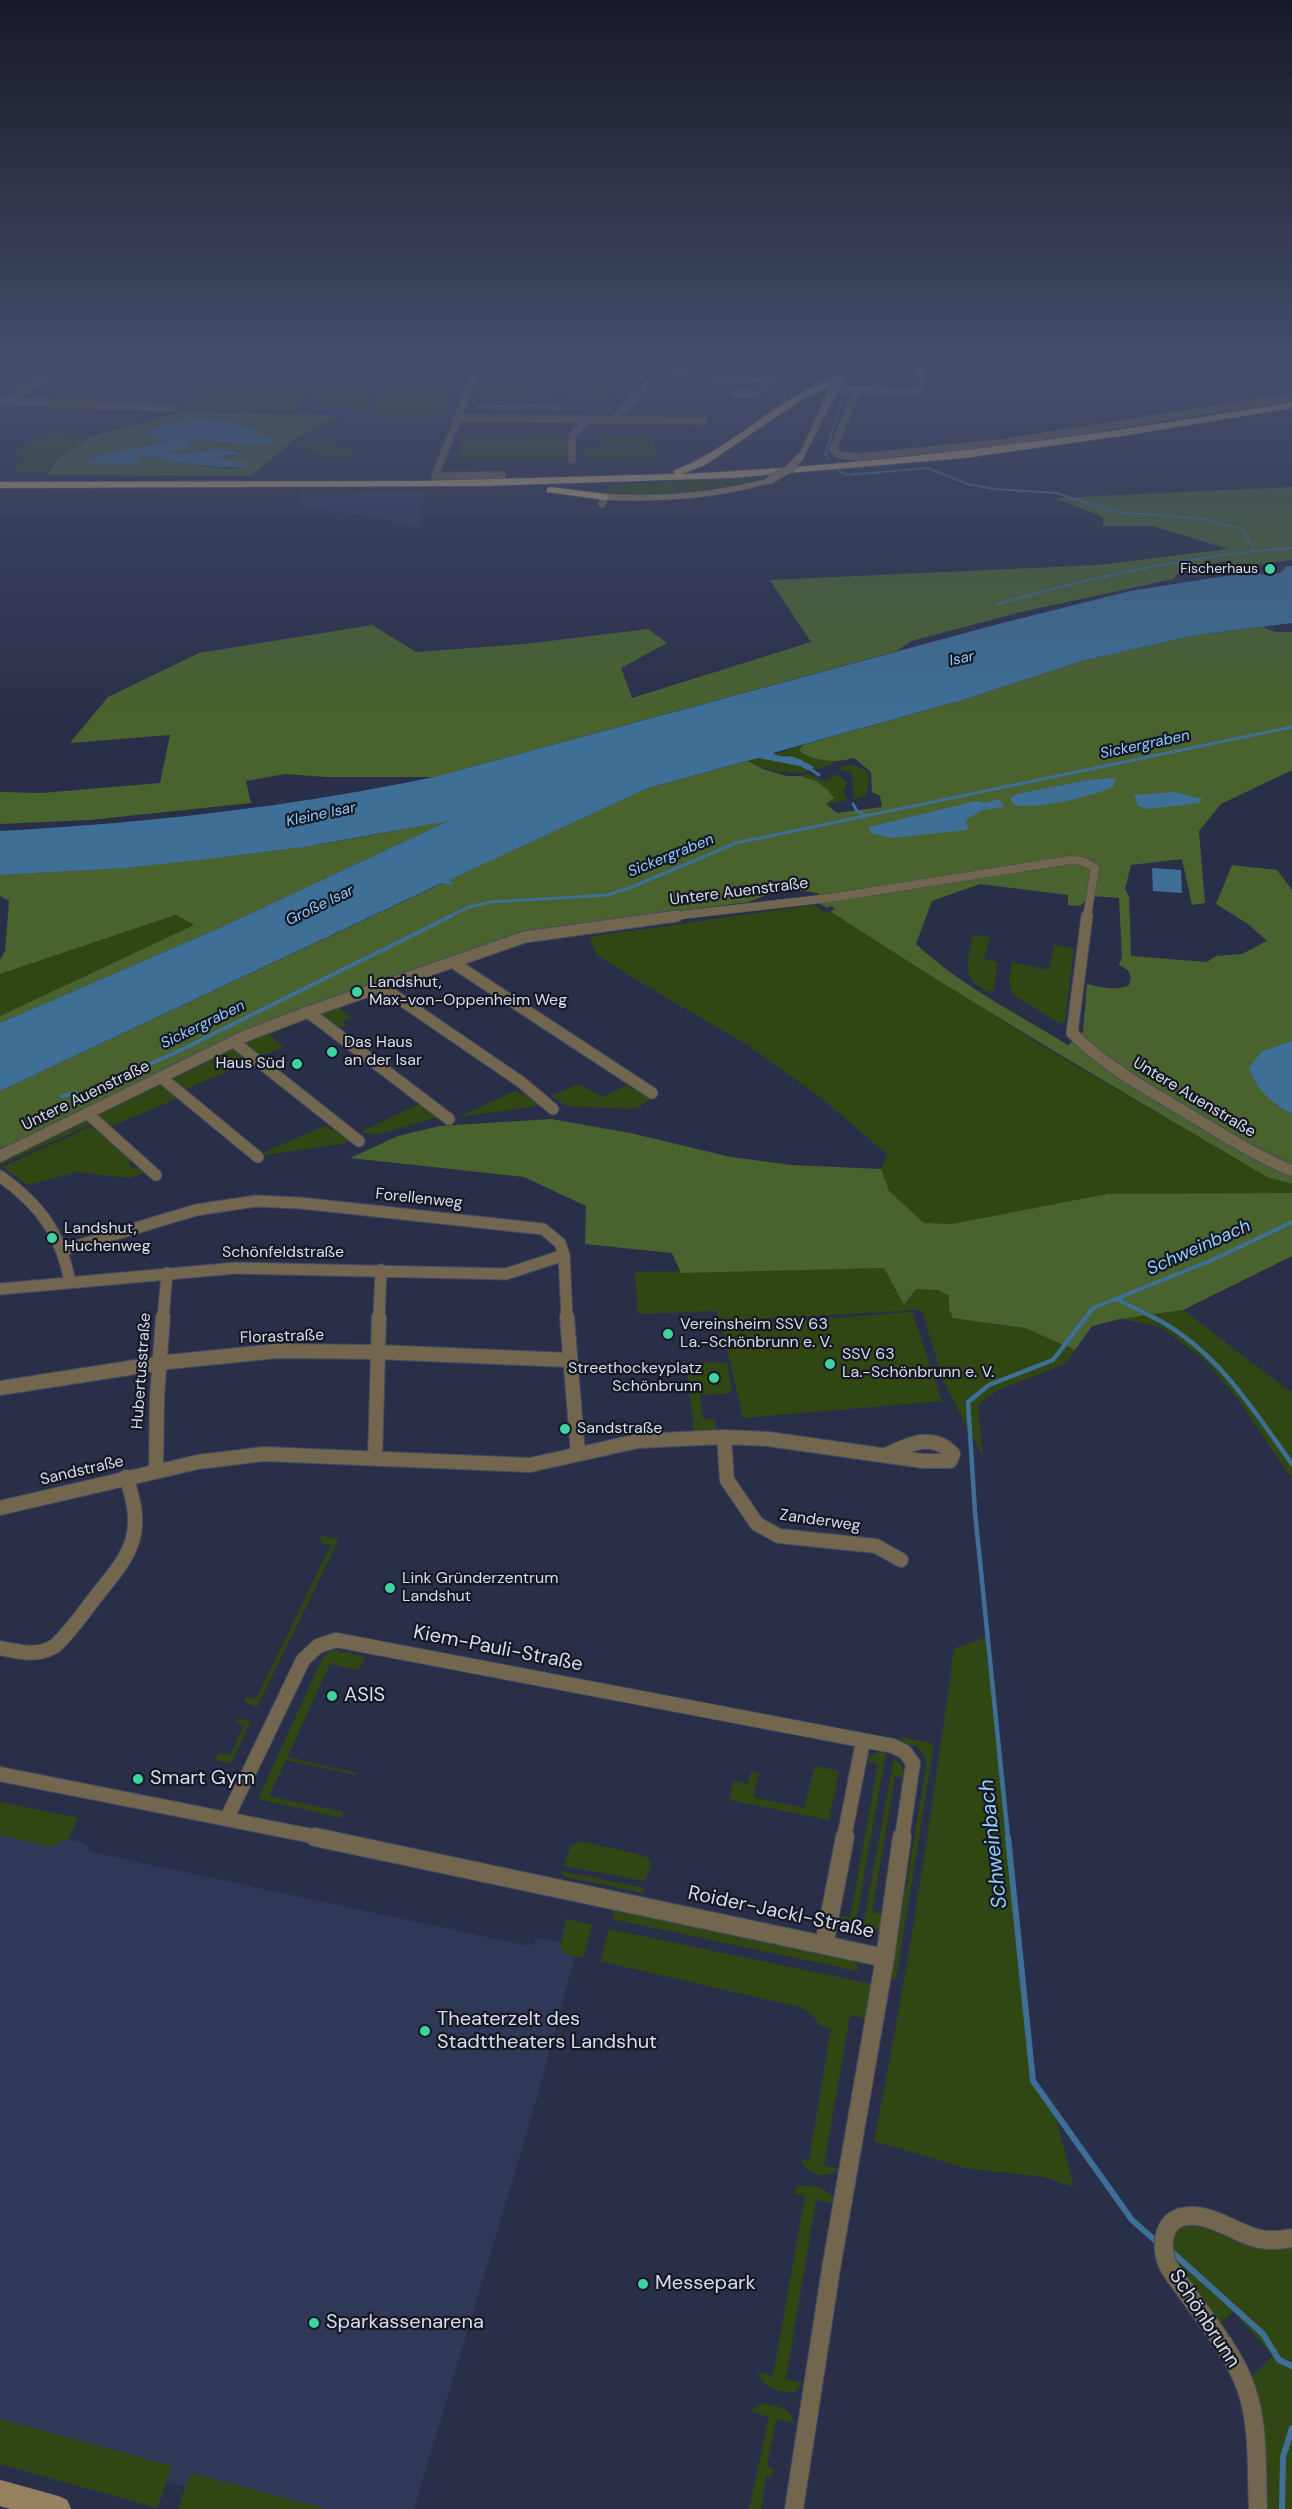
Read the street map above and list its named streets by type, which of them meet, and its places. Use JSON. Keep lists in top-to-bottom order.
{
  "streets": {
    "street": [
      "Untere Auenstraße",
      "Forellenweg",
      "Schönfeldstraße",
      "Florastraße",
      "Hubertusstraße",
      "Sandstraße",
      "Zanderweg",
      "Kiem-Pauli-Straße",
      "Roider-Jackl-Straße",
      "Schönbrunn"
    ]
  },
  "crossings": [
    ["Forellenweg", "Schönfeldstraße"],
    ["Schönfeldstraße", "Hubertusstraße"],
    ["Florastraße", "Hubertusstraße"],
    ["Hubertusstraße", "Sandstraße"],
    ["Sandstraße", "Zanderweg"],
    ["Kiem-Pauli-Straße", "Roider-Jackl-Straße"]
  ],
  "water": [
    "Isar",
    "Sickergraben",
    "Kleine Isar",
    "Große Isar",
    "Schweinbach"
  ],
  "places": [
    "Fischerhaus",
    "Landshut, Max-von-Oppenheim Weg",
    "Das Haus an der Isar",
    "Haus Süd",
    "Landshut, Huchenweg",
    "Vereinsheim SSV 63 La.-Schönbrunn e. V.",
    "SSV 63 La.-Schönbrunn e. V.",
    "Streethockeyplatz Schönbrunn",
    "Sandstraße",
    "Link Gründerzentrum Landshut",
    "ASIS",
    "Smart Gym",
    "Theaterzelt des Stadttheaters Landshut",
    "Messepark",
    "Sparkassenarena"
  ]
}
